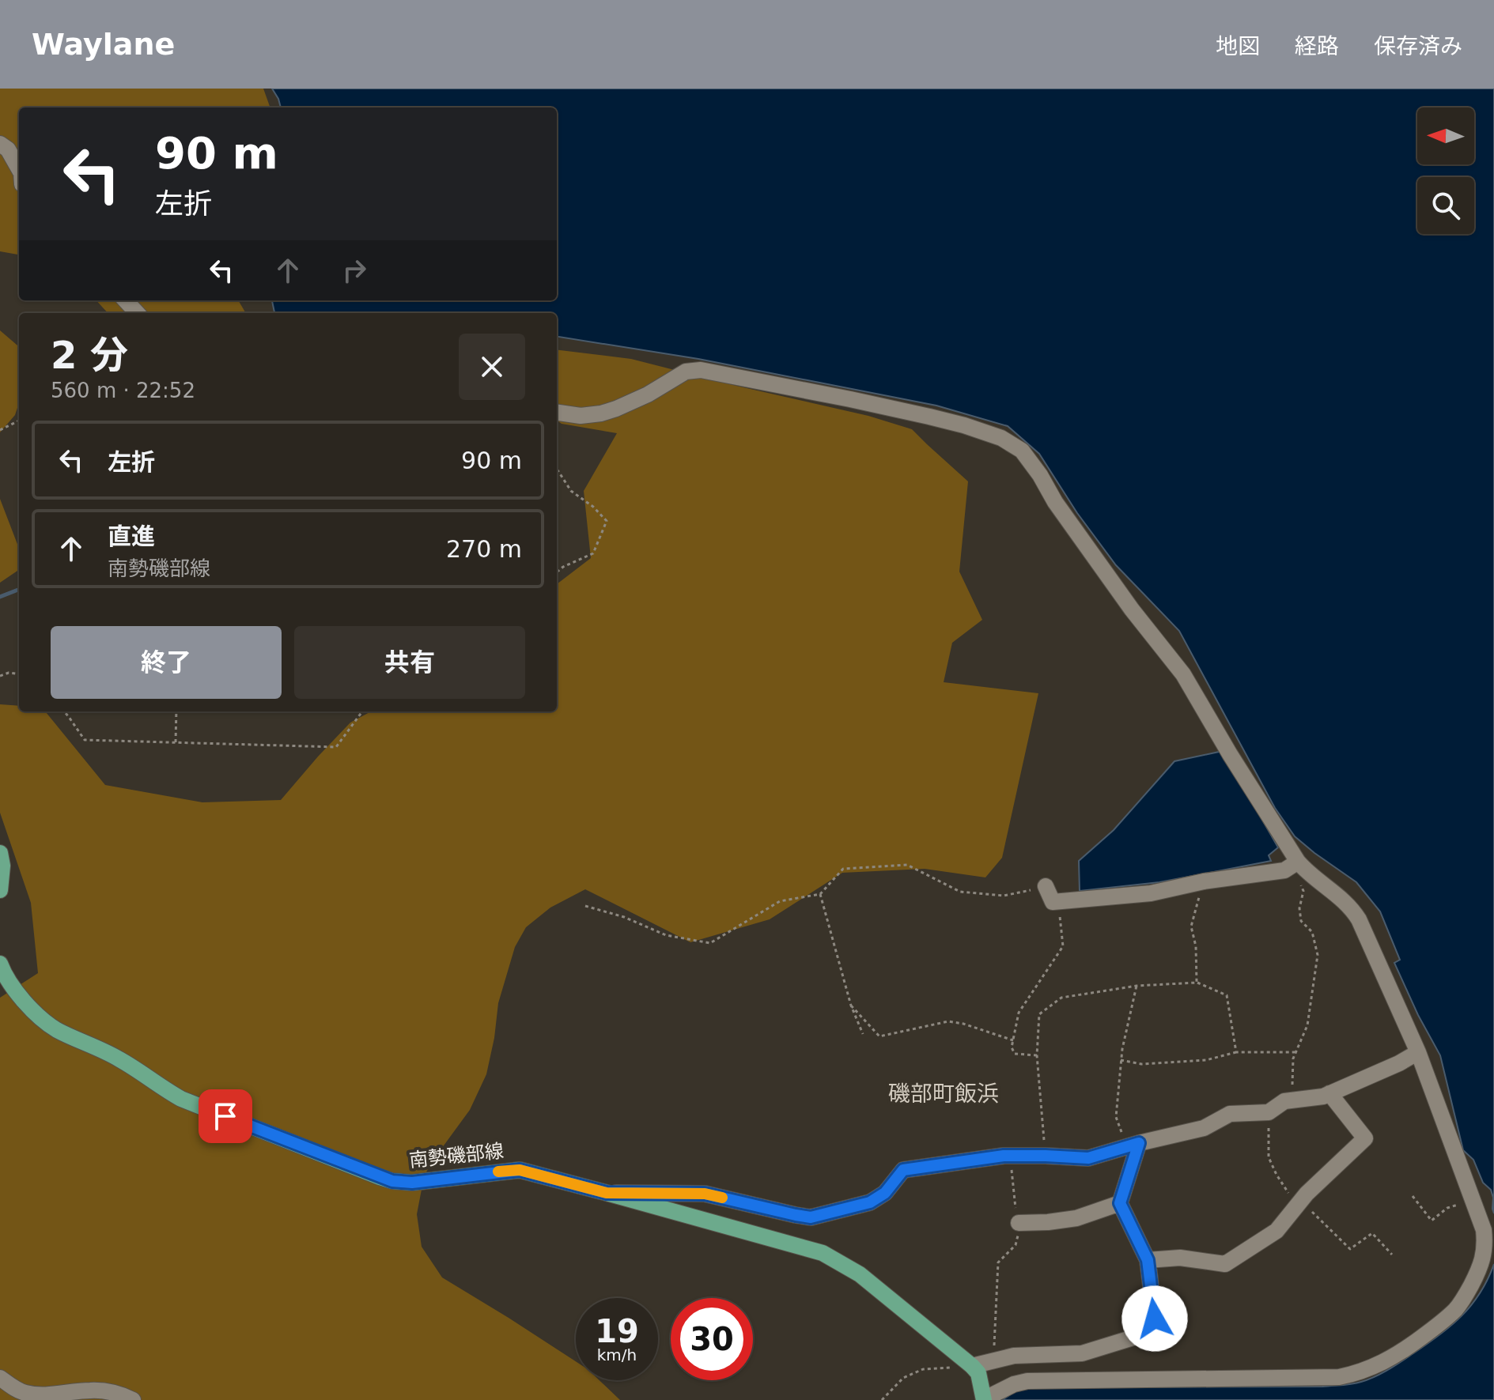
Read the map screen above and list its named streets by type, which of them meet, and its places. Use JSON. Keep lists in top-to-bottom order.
{
  "streets": {
    "main road": ["南勢磯部線"]
  },
  "districts": ["磯部町飯浜"],
  "north": "left",
  "page": {
    "header": "Waylane",
    "nav": ["地図", "経路", "保存済み"],
    "turn": ["90 m", "左折"],
    "heading": ["2 分", "560 m · 22:52"],
    "list": [
      {
        "name": "左折",
        "value": "90 m"
      },
      {
        "name": "直進",
        "note": "南勢磯部線",
        "value": "270 m"
      }
    ],
    "buttons": ["終了", "共有"],
    "speed": "19 km/h",
    "limit": "30"
  }
}
